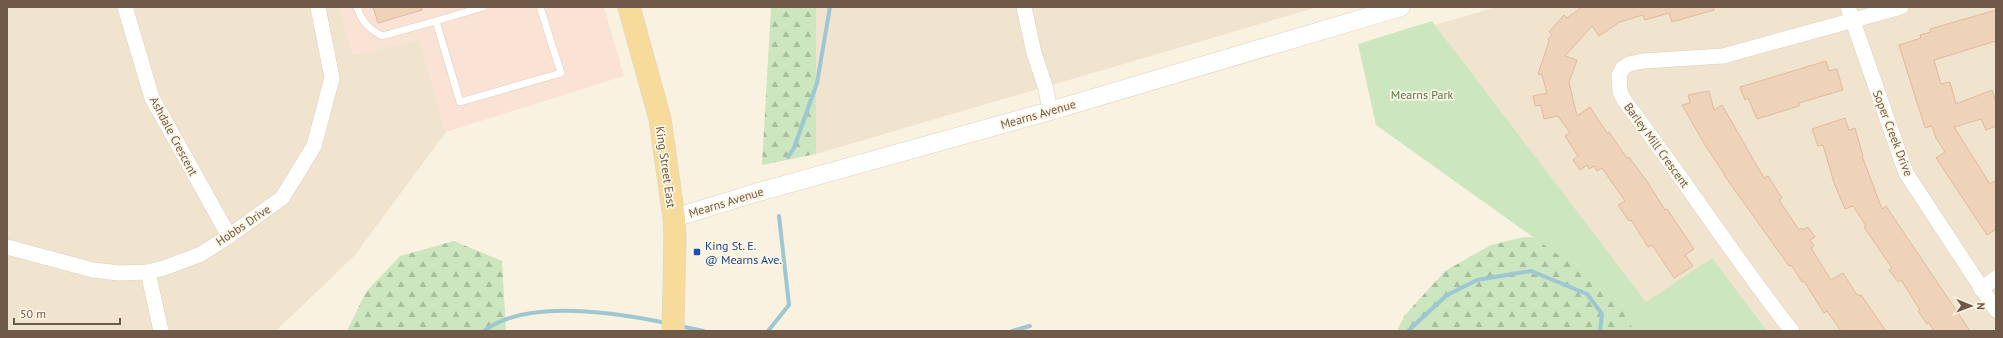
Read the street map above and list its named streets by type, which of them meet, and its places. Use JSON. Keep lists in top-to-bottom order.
{
  "streets": {
    "main road": ["King Street East"],
    "street": [
      "Mearns Avenue",
      "Soper Creek Drive",
      "Ashdale Crescent",
      "Barley Mill Crescent",
      "Hobbs Drive"
    ]
  },
  "crossings": [
    ["Mearns Avenue", "King Street East"],
    ["Soper Creek Drive", "Barley Mill Crescent"],
    ["Ashdale Crescent", "Hobbs Drive"]
  ],
  "parks": ["Mearns Park"],
  "places": {
    "transit": ["King St. E. @ Mearns Ave."]
  },
  "scale_bar": "50 m",
  "north": "right"
}
